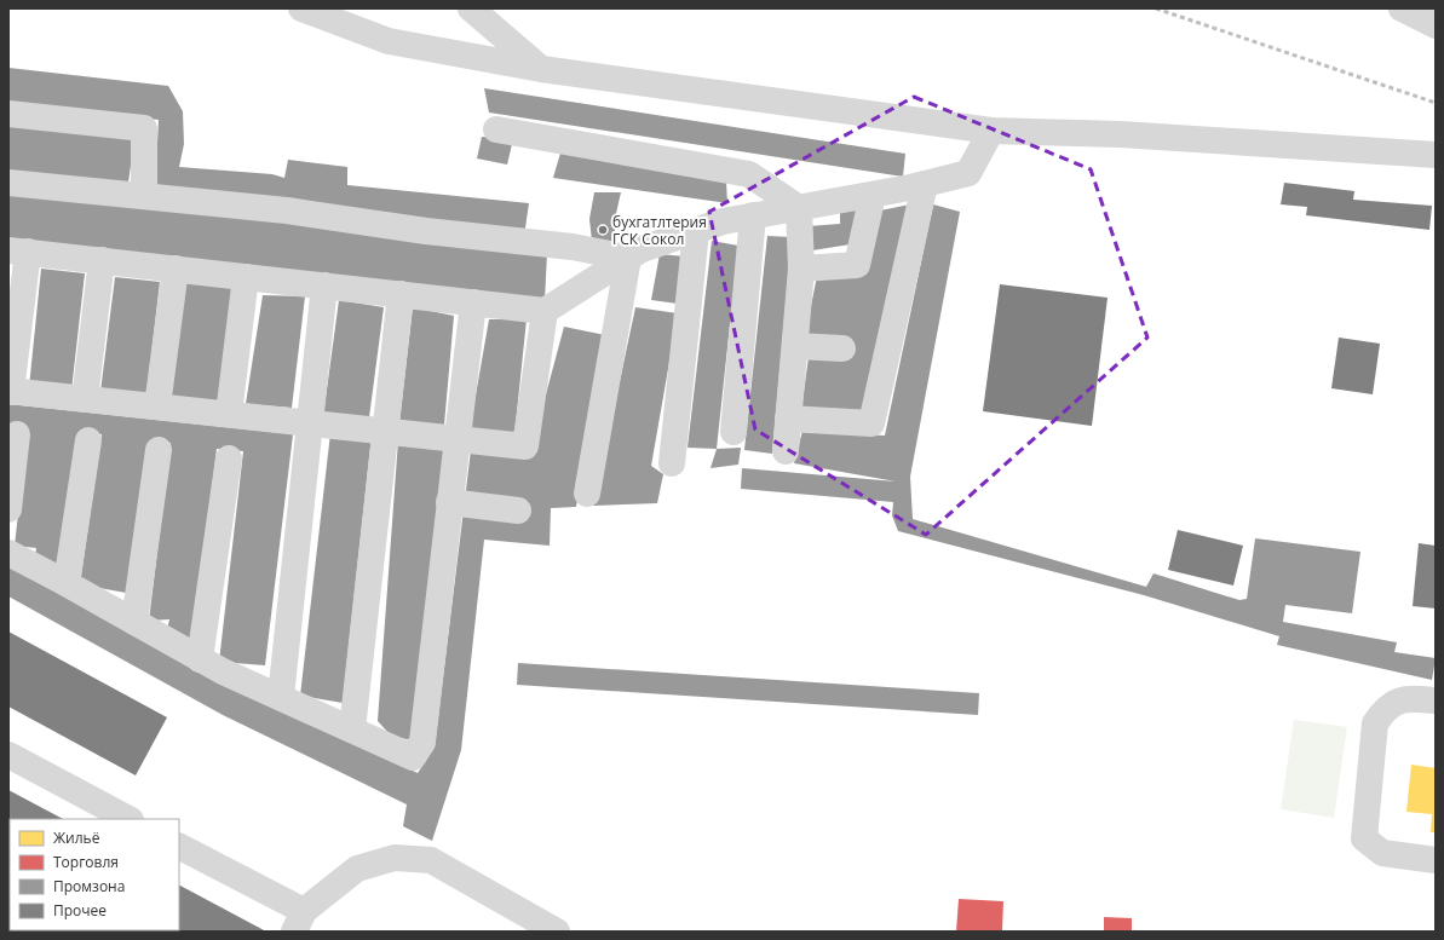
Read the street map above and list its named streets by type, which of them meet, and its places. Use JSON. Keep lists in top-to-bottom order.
{
  "places": ["бухгатлтерия ГСК Сокол"],
  "legend": [
    "Жильё",
    "Торговля",
    "Промзона",
    "Прочее"
  ]
}
